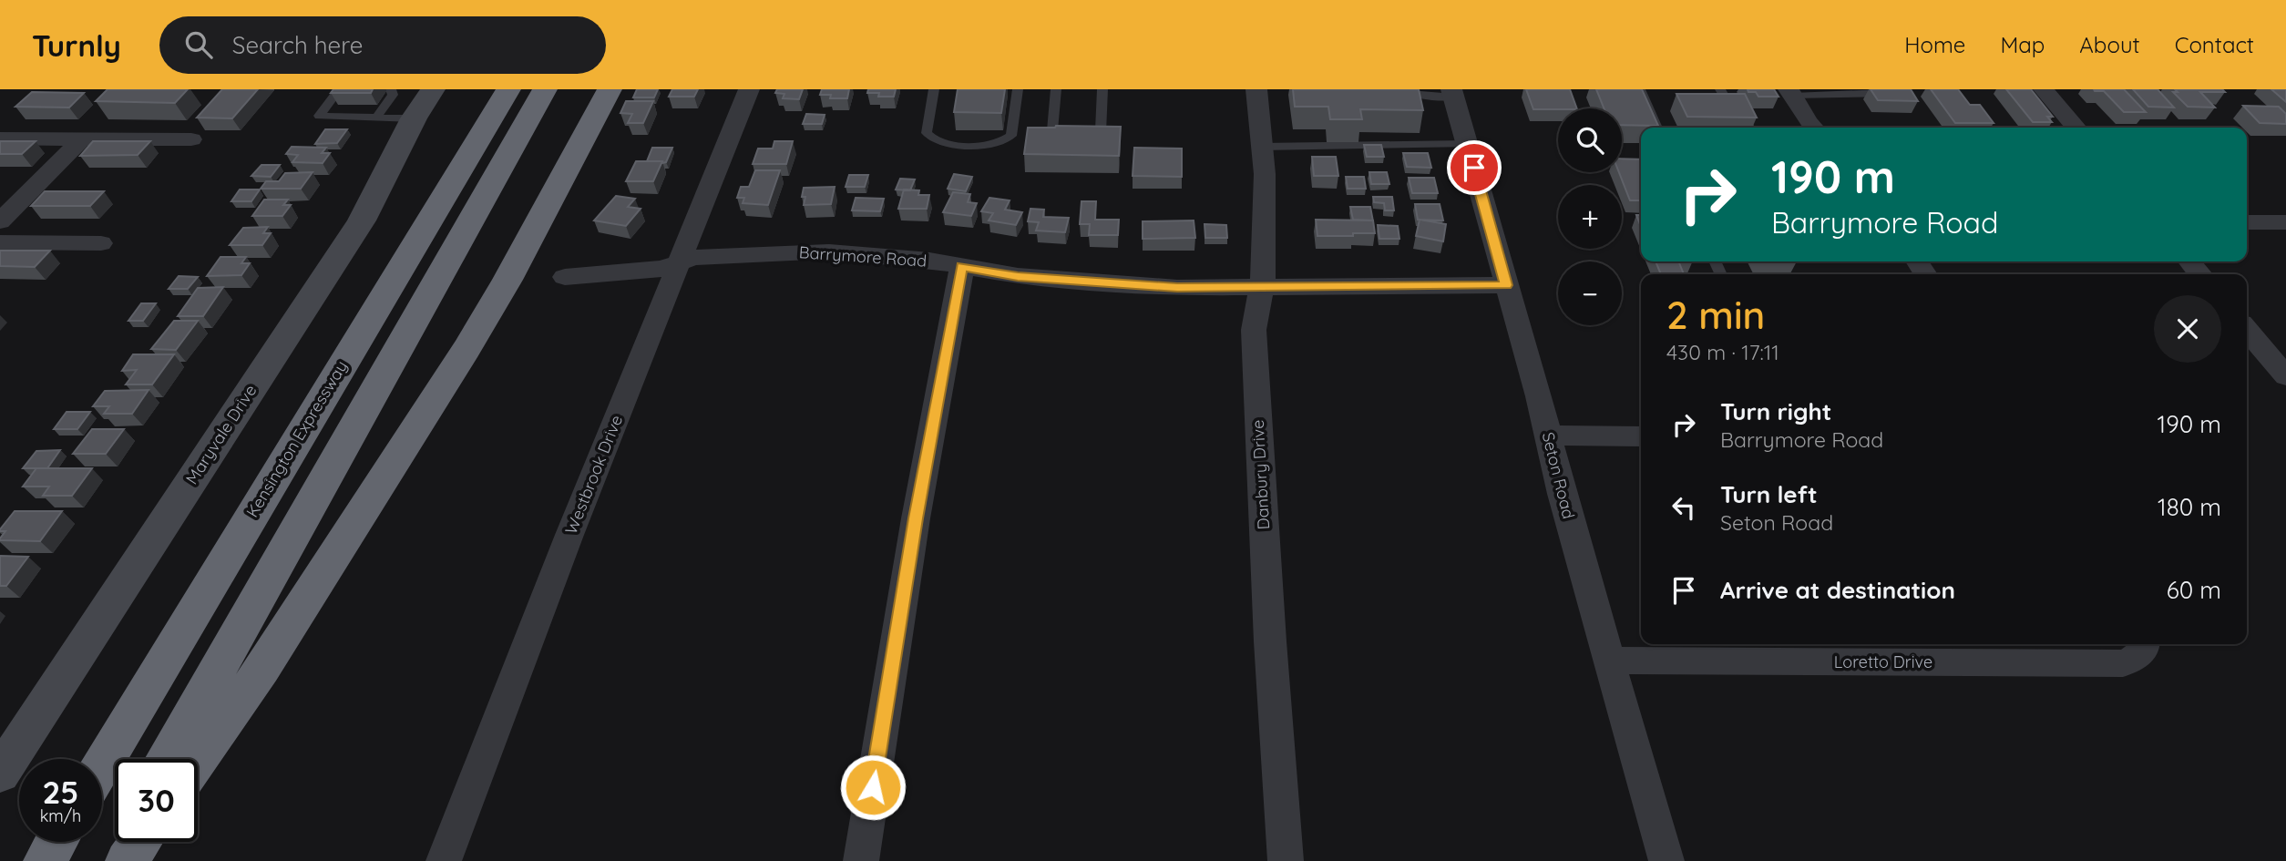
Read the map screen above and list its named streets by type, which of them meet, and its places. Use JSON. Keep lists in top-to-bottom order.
{
  "streets": {
    "highway": ["Kensington Expressway"],
    "street": [
      "Barrymore Road",
      "Maryvale Drive",
      "Westbrook Drive",
      "Danbury Drive",
      "Seton Road",
      "Loretto Drive"
    ]
  },
  "crossings": [
    ["Barrymore Road", "Westbrook Drive"],
    ["Barrymore Road", "Danbury Drive"],
    ["Barrymore Road", "Seton Road"],
    ["Seton Road", "Loretto Drive"]
  ],
  "page": {
    "header": "Turnly",
    "search": "Search here",
    "nav": [
      "Home",
      "Map",
      "About",
      "Contact"
    ],
    "map_buttons": ["+", "−"],
    "turn": ["190 m", "Barrymore Road"],
    "heading": ["2 min", "430 m · 17:11"],
    "list": [
      {
        "name": "Turn right",
        "note": "Barrymore Road",
        "value": "190 m"
      },
      {
        "name": "Turn left",
        "note": "Seton Road",
        "value": "180 m"
      },
      {
        "name": "Arrive at destination",
        "value": "60 m"
      }
    ],
    "speed": "25 km/h",
    "limit": "30"
  }
}
